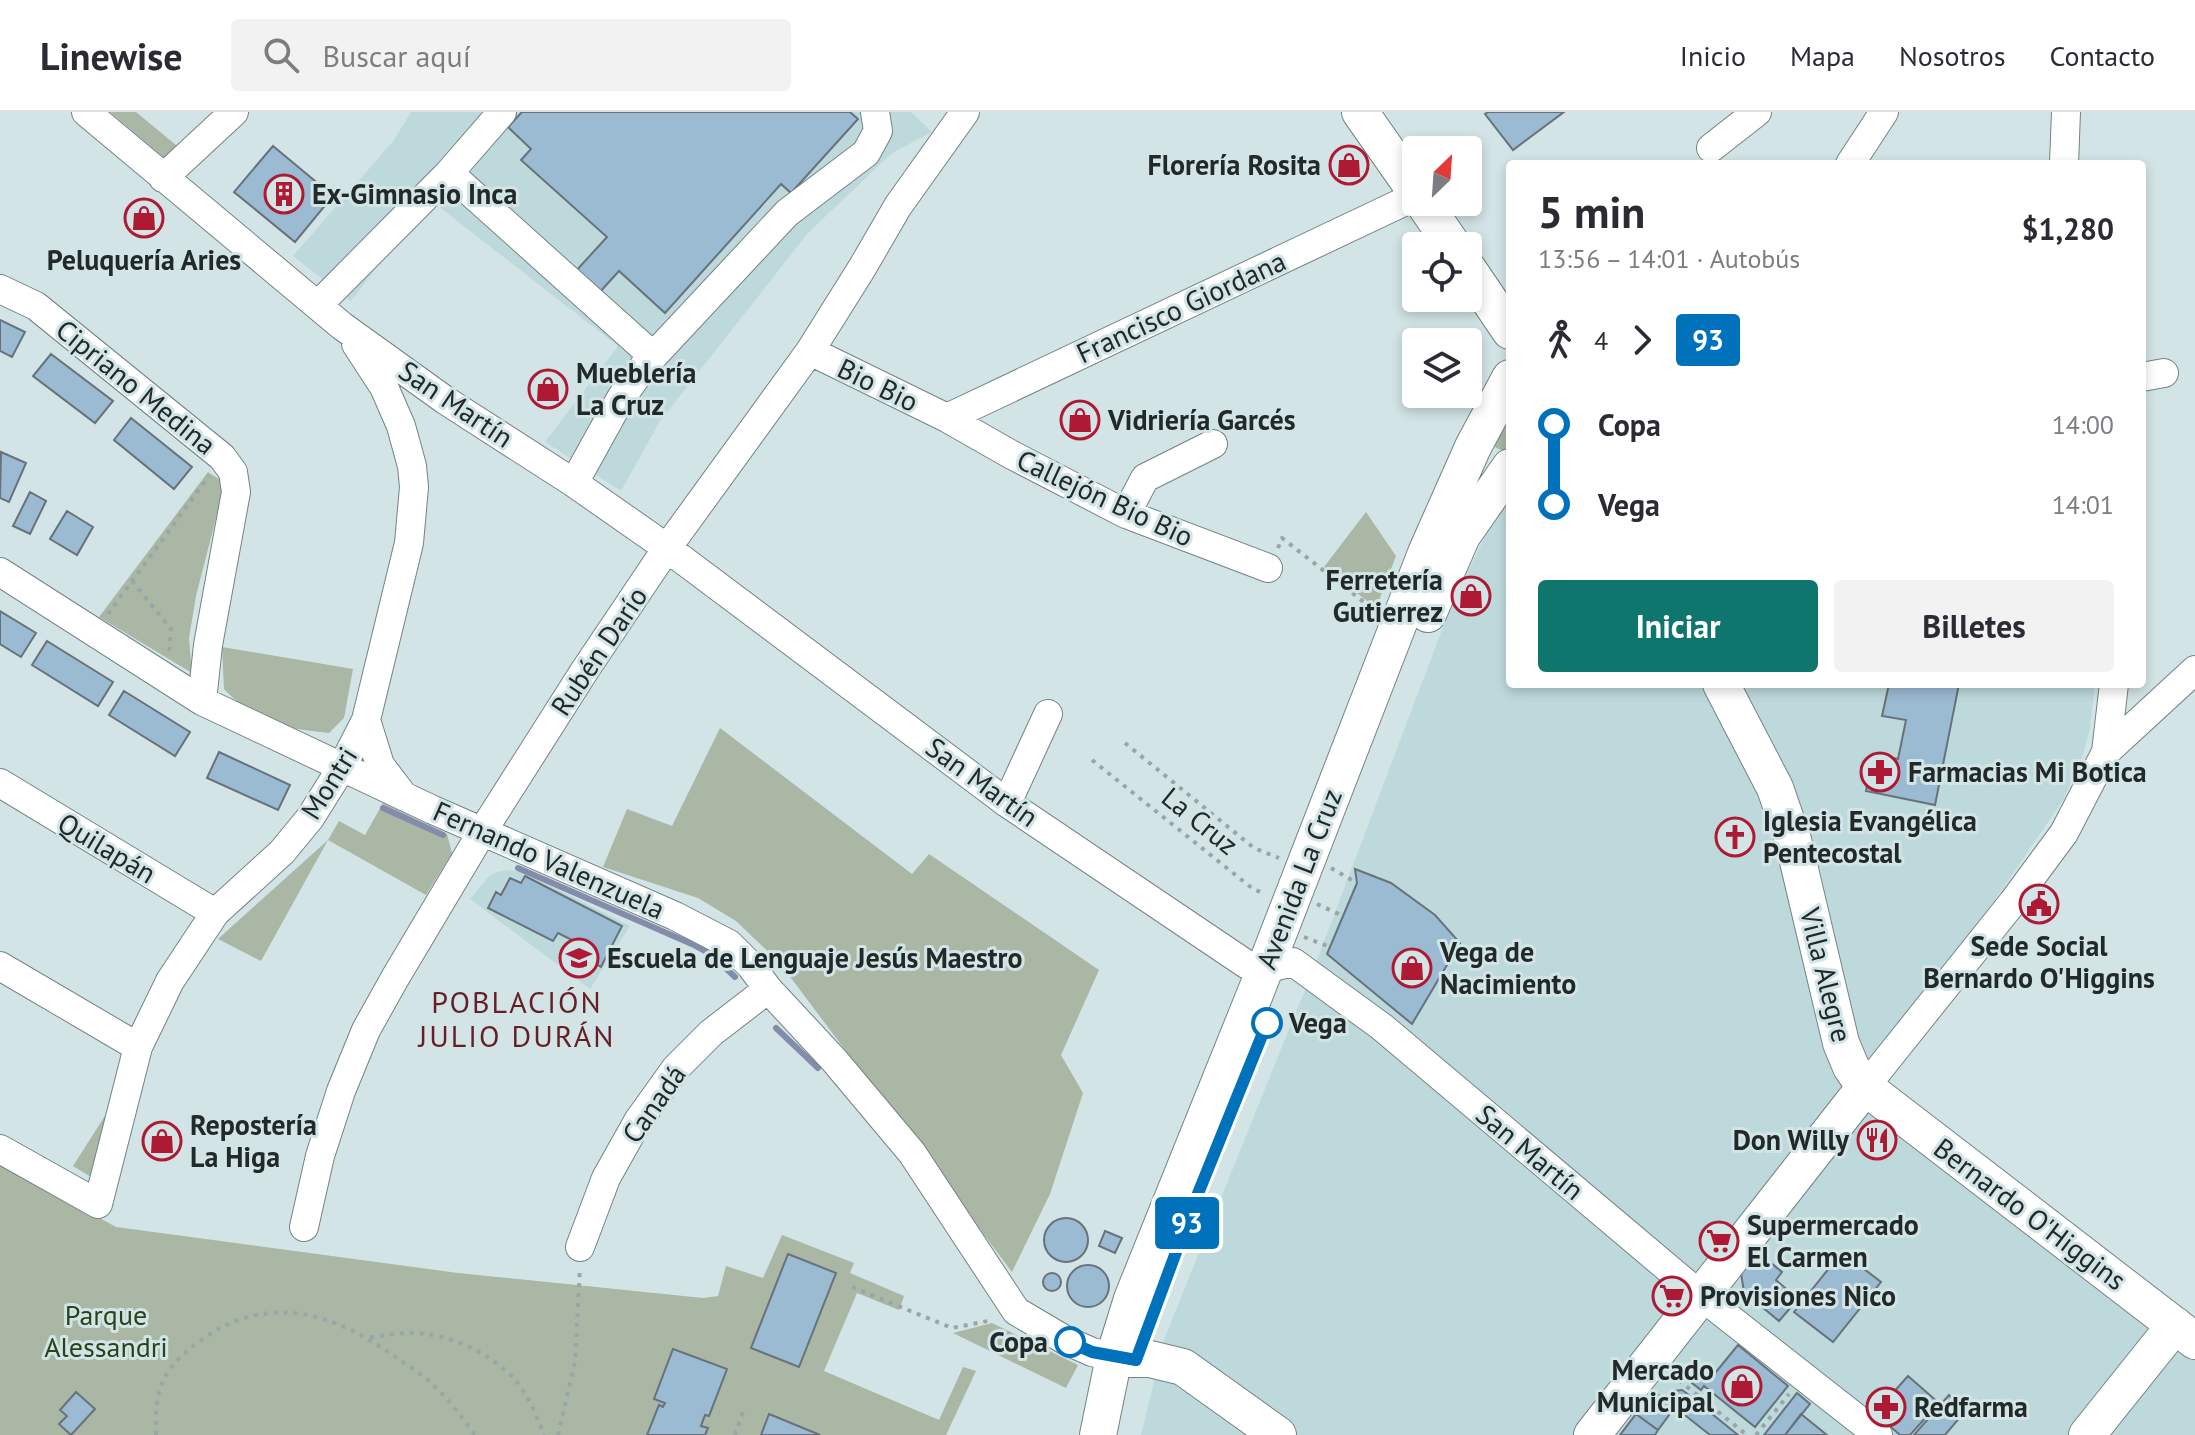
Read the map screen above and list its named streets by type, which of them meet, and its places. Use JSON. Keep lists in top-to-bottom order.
{
  "streets": {
    "main road": ["Avenida La Cruz", "Villa Alegre", "Bernardo O'Higgins"],
    "street": [
      "Francisco Giordana",
      "Bio Bio",
      "Cipriano Medina",
      "San Martín",
      "Callejón Bio Bio",
      "Rubén Darío",
      "Montri",
      "Quilapán",
      "Fernando Valenzuela",
      "Canadá"
    ],
    "path": ["La Cruz"]
  },
  "crossings": [
    ["Francisco Giordana", "Bio Bio"],
    ["Francisco Giordana", "Callejón Bio Bio"],
    ["Bio Bio", "Callejón Bio Bio"],
    ["Bio Bio", "Rubén Darío"],
    ["Cipriano Medina", "Fernando Valenzuela"],
    ["San Martín", "Rubén Darío"],
    ["San Martín", "Montri"],
    ["San Martín", "La Cruz"],
    ["San Martín", "Avenida La Cruz"],
    ["Rubén Darío", "Fernando Valenzuela"],
    ["Montri", "Quilapán"],
    ["Montri", "Fernando Valenzuela"],
    ["La Cruz", "Avenida La Cruz"],
    ["Fernando Valenzuela", "Avenida La Cruz"],
    ["Fernando Valenzuela", "Canadá"],
    ["Villa Alegre", "Bernardo O'Higgins"]
  ],
  "districts": ["POBLACIÓN JULIO DURÁN"],
  "parks": ["Parque Alessandri"],
  "places": {
    "shop": [
      "Florería Rosita",
      "Peluquería Aries",
      "Mueblería La Cruz",
      "Vidriería Garcés",
      "Ferretería Gutierrez",
      "Vega de Nacimiento",
      "Repostería La Higa",
      "Mercado Municipal"
    ],
    "building": ["Ex-Gimnasio Inca"],
    "pharmacy": ["Farmacias Mi Botica", "Redfarma"],
    "church": ["Iglesia Evangélica Pentecostal"],
    "public building": ["Sede Social Bernardo O'Higgins"],
    "school or university": ["Escuela de Lenguaje Jesús Maestro"],
    "other": ["Vega", "Copa"],
    "restaurant": ["Don Willy"],
    "supermarket": ["Supermercado El Carmen", "Provisiones Nico"]
  },
  "lines": ["bus line 93"],
  "north": "top right",
  "page": {
    "header": "Linewise",
    "search": "Buscar aquí",
    "nav": [
      "Inicio",
      "Mapa",
      "Nosotros",
      "Contacto"
    ],
    "on_map": "93",
    "heading": ["5 min", "13:56 – 14:01 · Autobús", "$1,280"],
    "legs": ["4", "93"],
    "list": [
      {
        "name": "Copa",
        "value": "14:00"
      },
      {
        "name": "Vega",
        "value": "14:01"
      }
    ],
    "buttons": ["Iniciar", "Billetes"]
  }
}
